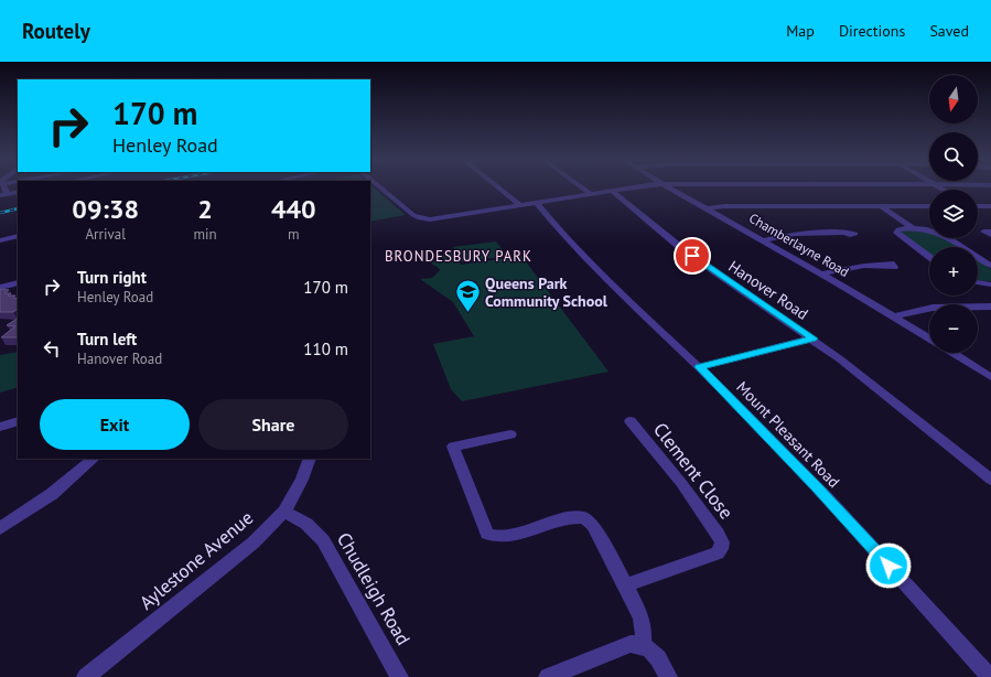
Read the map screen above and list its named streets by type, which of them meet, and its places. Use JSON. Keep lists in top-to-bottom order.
{
  "streets": {
    "street": [
      "Chamberlayne Road",
      "Hanover Road",
      "Mount Pleasant Road",
      "Clement Close",
      "Aylestone Avenue",
      "Chudleigh Road"
    ]
  },
  "crossings": [
    ["Aylestone Avenue", "Chudleigh Road"]
  ],
  "districts": ["BRONDESBURY PARK"],
  "places": {
    "school or university": ["Queens Park Community School"]
  },
  "north": "bottom",
  "page": {
    "header": "Routely",
    "nav": ["Map", "Directions", "Saved"],
    "map_buttons": ["+", "−"],
    "turn": ["170 m", "Henley Road"],
    "eta": [
      "09:38",
      "Arrival",
      "2",
      "min",
      "440",
      "m"
    ],
    "list": [
      {
        "name": "Turn right",
        "note": "Henley Road",
        "value": "170 m"
      },
      {
        "name": "Turn left",
        "note": "Hanover Road",
        "value": "110 m"
      }
    ],
    "buttons": ["Exit", "Share"]
  }
}
